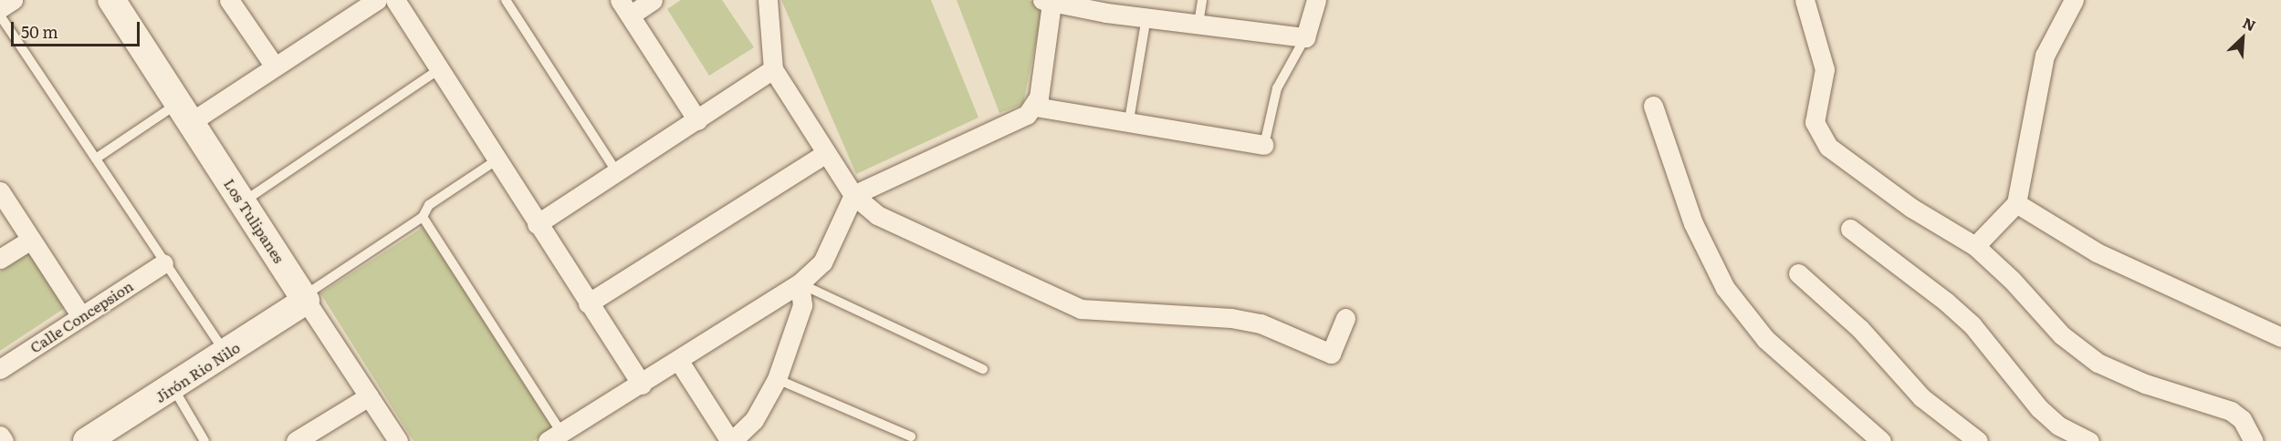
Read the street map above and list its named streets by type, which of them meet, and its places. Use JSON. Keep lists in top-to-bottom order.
{
  "streets": {
    "street": ["Los Tulipanes", "Calle Concepsion", "Jirón Rio Nilo"]
  },
  "crossings": [
    ["Los Tulipanes", "Jirón Rio Nilo"]
  ],
  "scale_bar": "50 m",
  "north": "top right"
}
